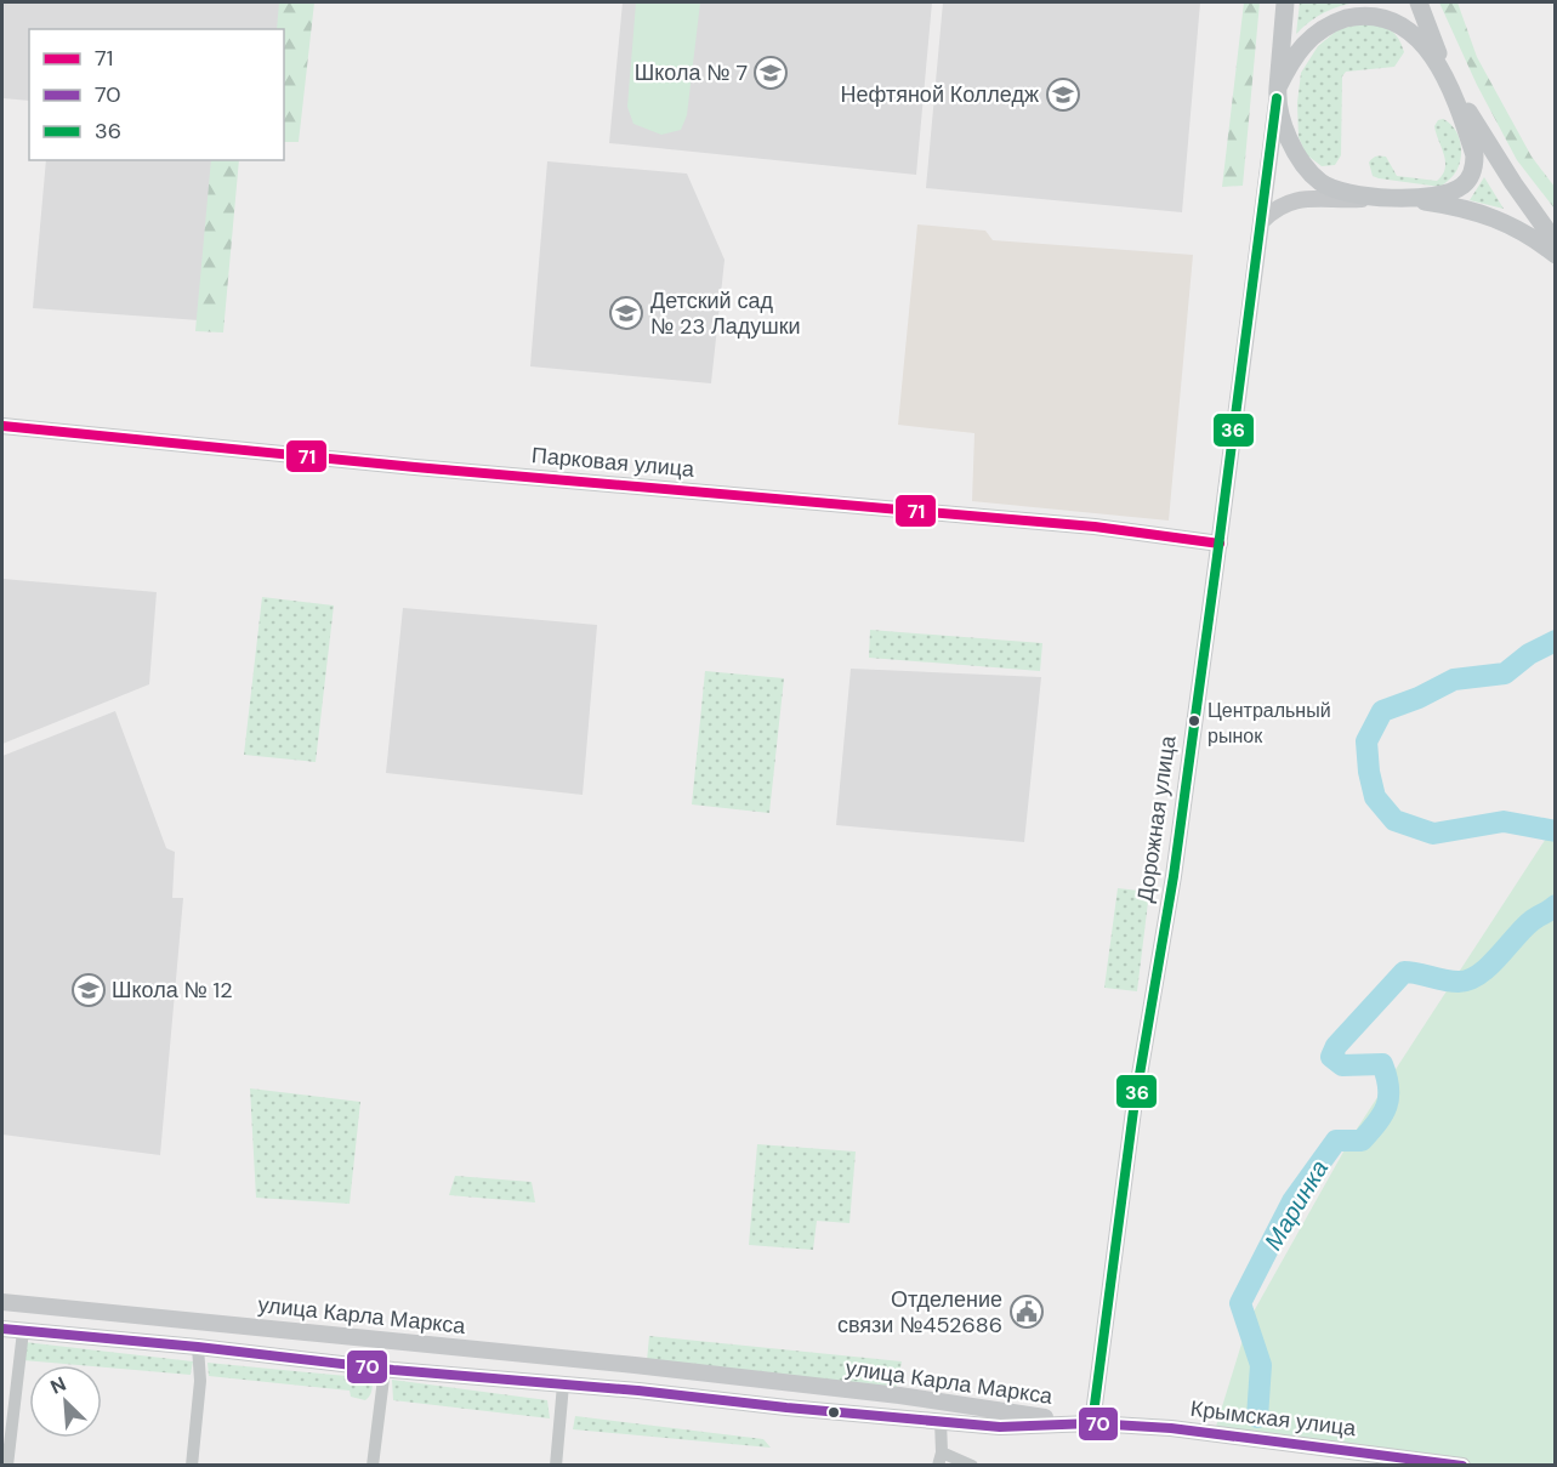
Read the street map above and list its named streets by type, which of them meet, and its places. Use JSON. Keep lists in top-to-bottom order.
{
  "streets": {
    "main road": [
      "Парковая улица",
      "Дорожная улица",
      "улица Карла Маркса",
      "Крымская улица"
    ]
  },
  "crossings": [
    ["Парковая улица", "Дорожная улица"],
    ["Дорожная улица", "улица Карла Маркса"],
    ["Дорожная улица", "Крымская улица"],
    ["улица Карла Маркса", "Крымская улица"]
  ],
  "water": ["Маринка"],
  "places": {
    "school or university": [
      "Школа № 7",
      "Нефтяной Колледж",
      "Детский сад № 23 Ладушки",
      "Школа № 12"
    ],
    "other": ["Центральный рынок"],
    "public building": ["Отделение связи №452686"]
  },
  "lines": ["transit line 36", "transit line 71", "transit line 70"],
  "legend": ["71", "70", "36"],
  "north": "top left"
}
